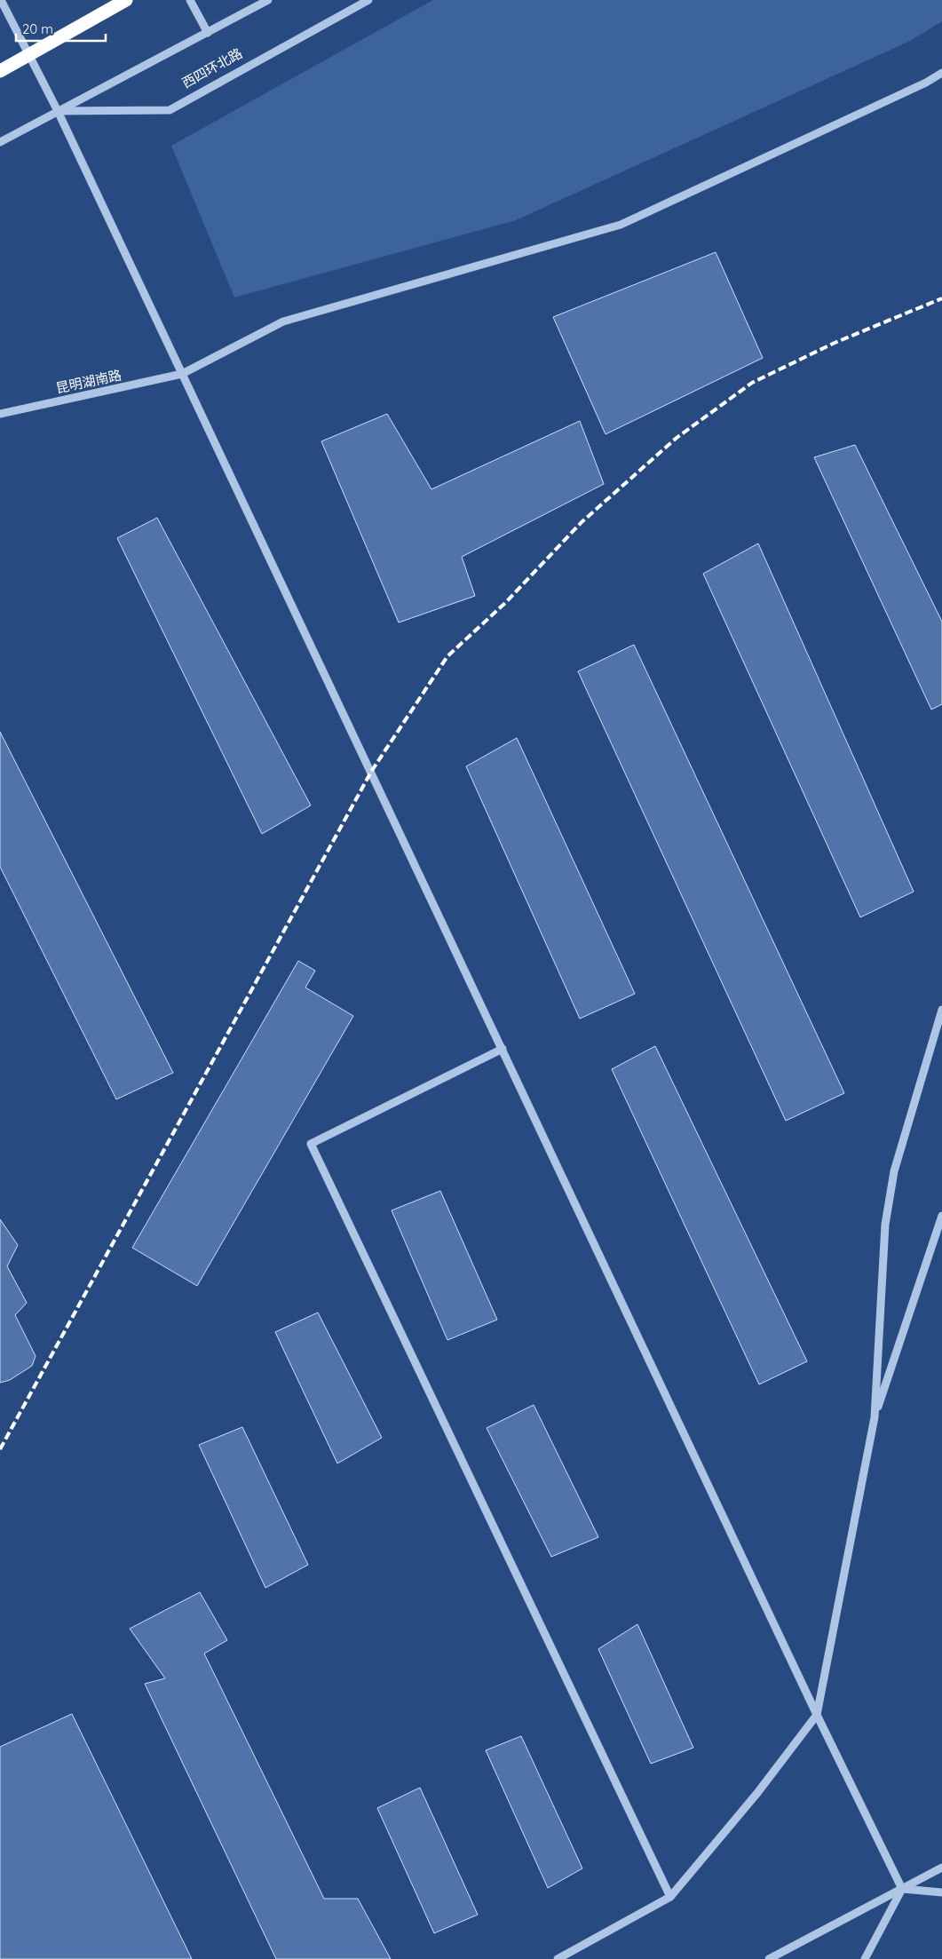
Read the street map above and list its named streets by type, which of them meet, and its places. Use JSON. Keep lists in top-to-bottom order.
{
  "streets": {
    "street": ["西四环北路", "昆明湖南路"]
  },
  "scale_bar": "20 m"
}
